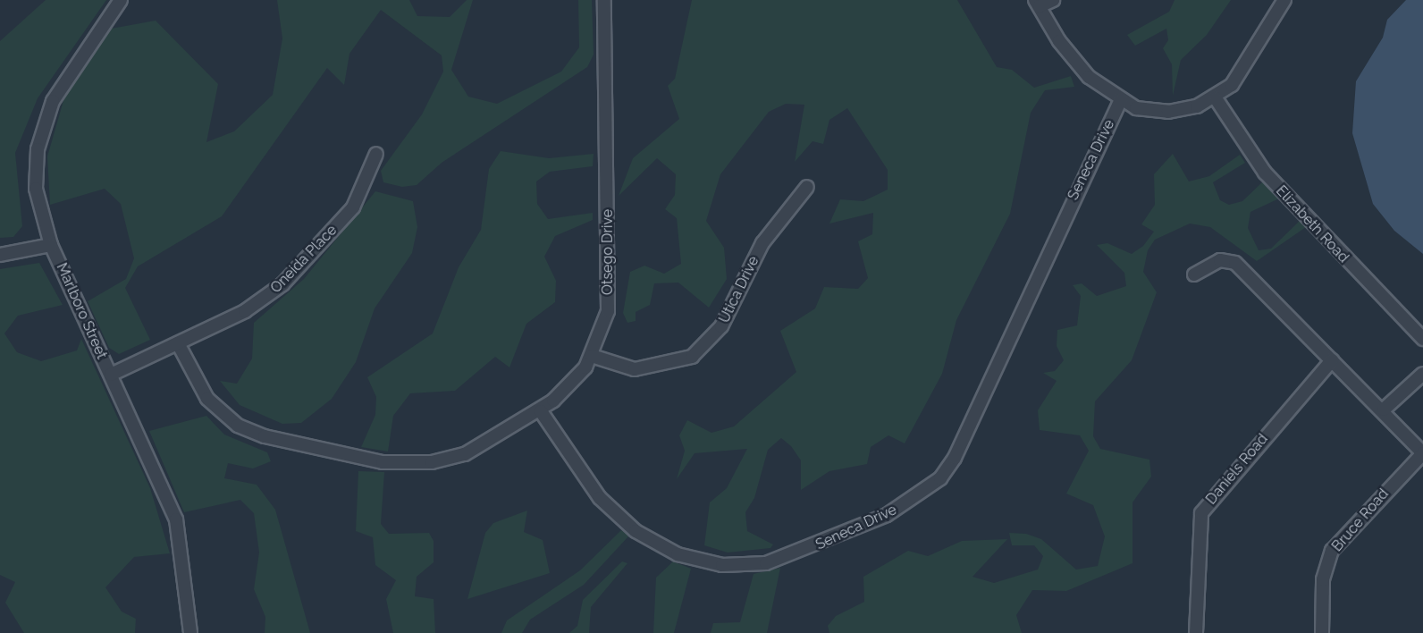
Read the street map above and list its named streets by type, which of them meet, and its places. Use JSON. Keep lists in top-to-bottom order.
{
  "streets": {
    "street": [
      "Seneca Drive",
      "Elizabeth Road",
      "Otsego Drive",
      "Oneida Place",
      "Utica Drive",
      "Marlboro Street",
      "Daniels Road",
      "Bruce Road"
    ]
  },
  "crossings": [
    ["Seneca Drive", "Otsego Drive"],
    ["Otsego Drive", "Oneida Place"],
    ["Otsego Drive", "Utica Drive"],
    ["Oneida Place", "Marlboro Street"]
  ]
}
